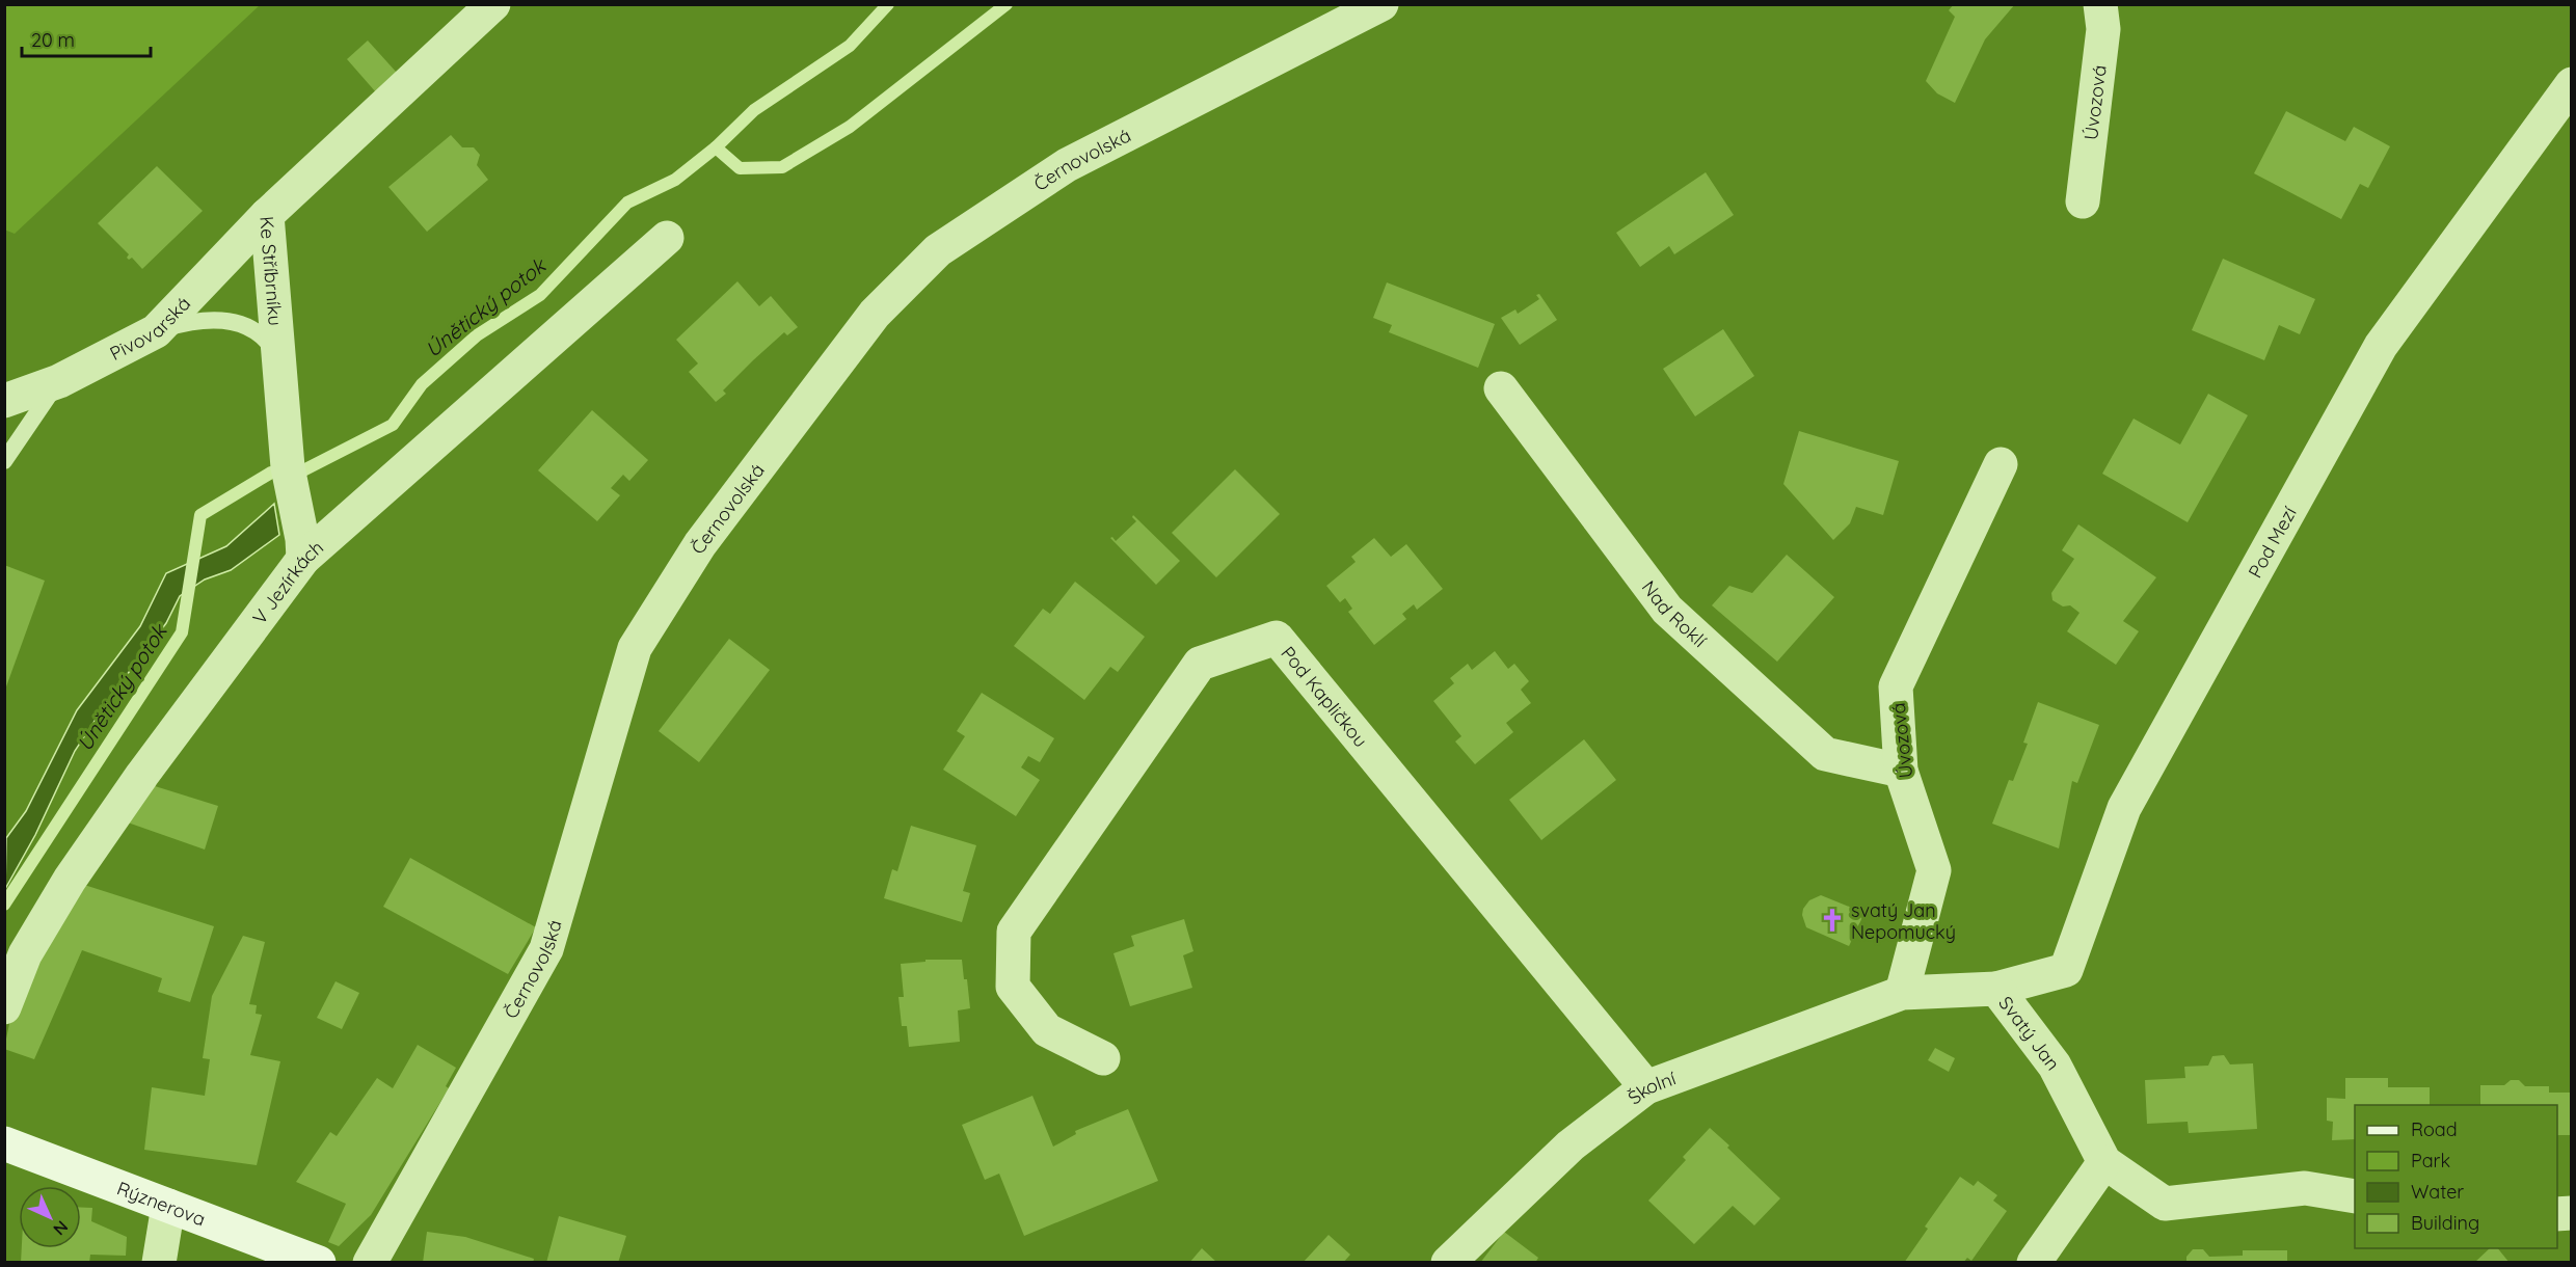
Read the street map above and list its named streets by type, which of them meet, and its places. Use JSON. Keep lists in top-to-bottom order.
{
  "streets": {
    "street": [
      "Úvozová",
      "Černovolská",
      "Ke Stříbrníku",
      "Pivovarská",
      "Pod Mezí",
      "V Jezírkách",
      "Nad Roklí",
      "Pod Kapličkou",
      "Svatý Jan",
      "Školní",
      "Rýznerova"
    ]
  },
  "crossings": [
    ["Úvozová", "Nad Roklí"],
    ["Úvozová", "Svatý Jan"],
    ["Úvozová", "Školní"],
    ["Ke Stříbrníku", "Pivovarská"],
    ["Ke Stříbrníku", "V Jezírkách"],
    ["Pod Mezí", "Svatý Jan"],
    ["Pod Kapličkou", "Školní"],
    ["Svatý Jan", "Školní"]
  ],
  "water": ["Únětický potok"],
  "places": {
    "church": ["svatý Jan Nepomucký"]
  },
  "legend": [
    "Road",
    "Park",
    "Water",
    "Building"
  ],
  "scale_bar": "20 m",
  "north": "bottom right"
}
